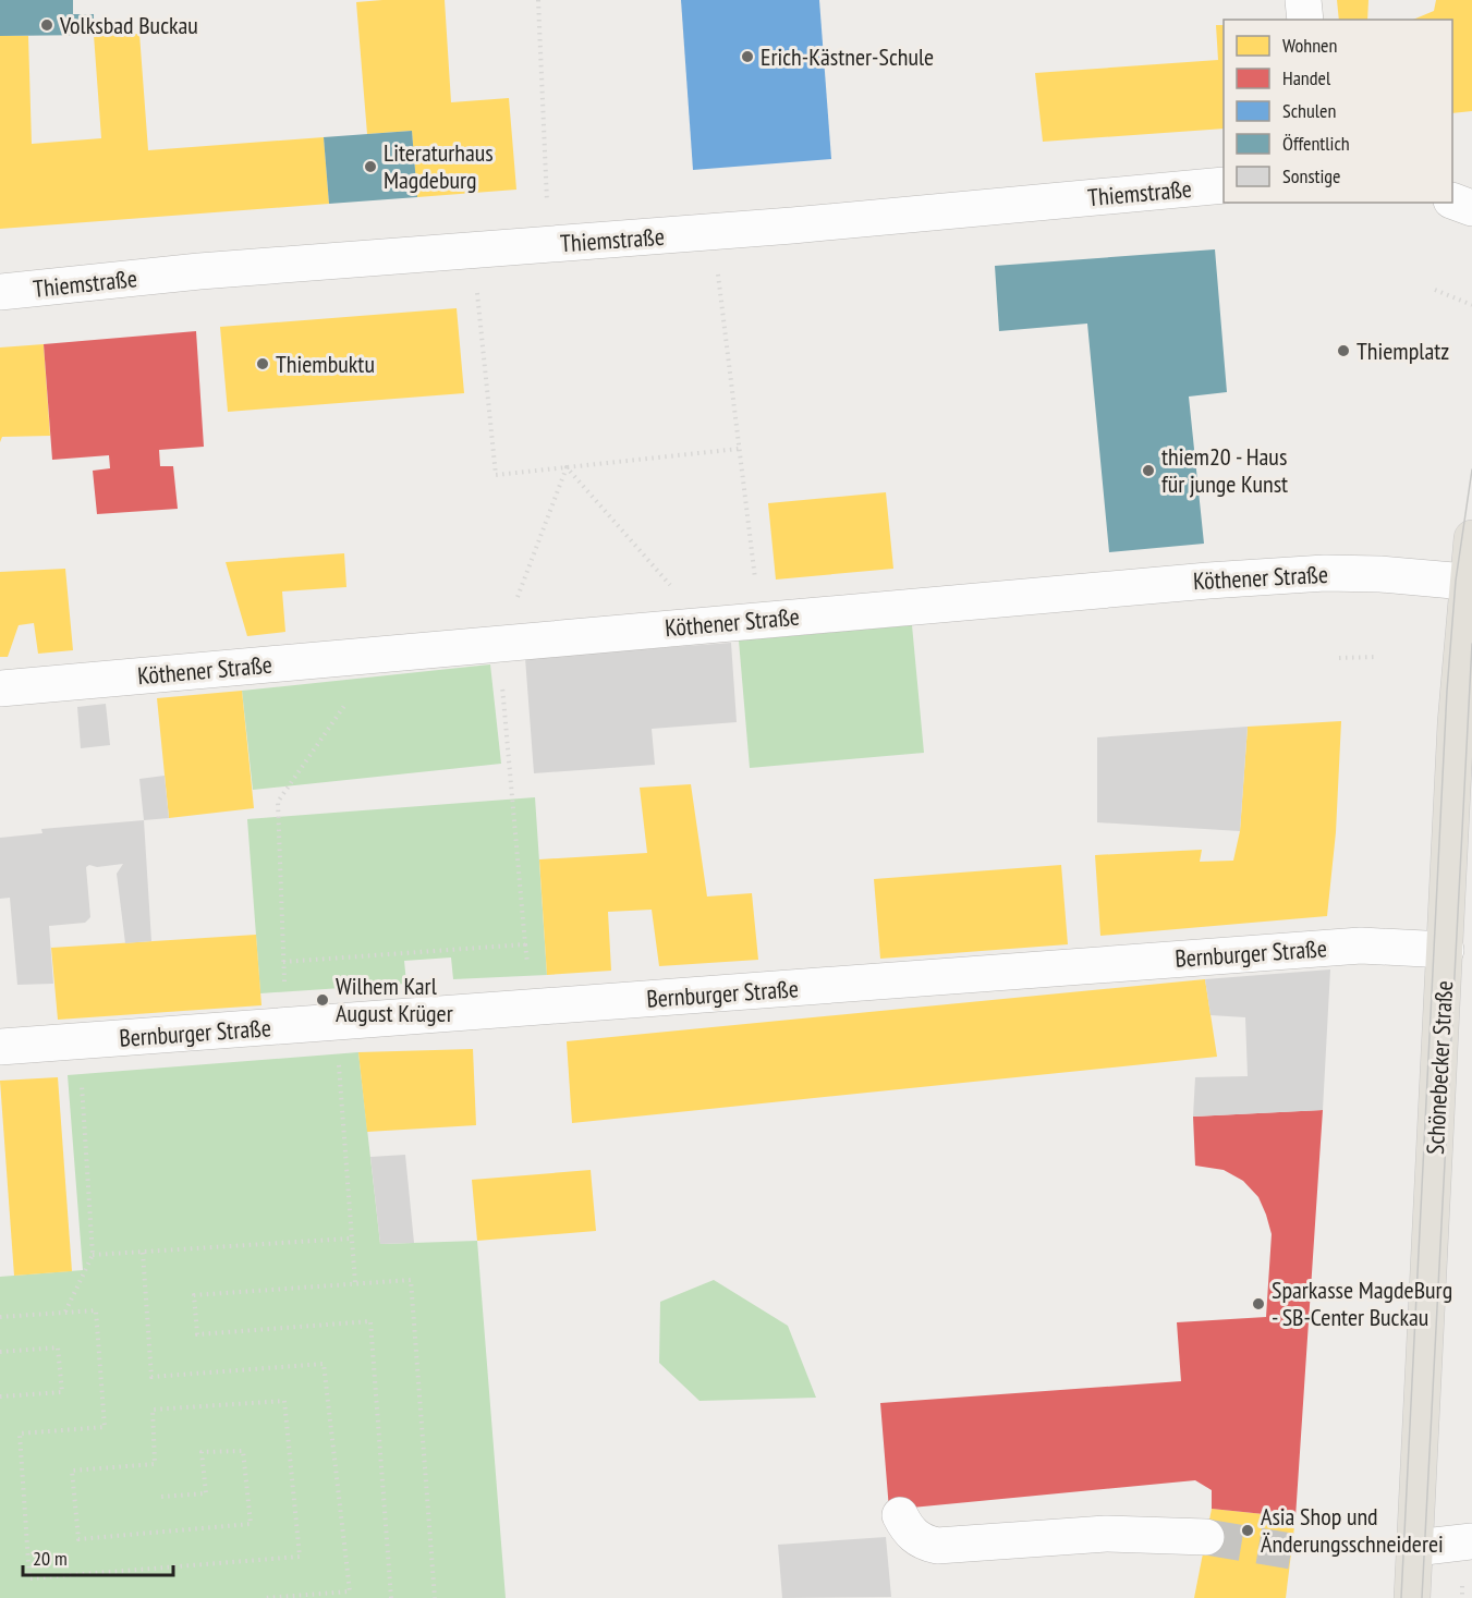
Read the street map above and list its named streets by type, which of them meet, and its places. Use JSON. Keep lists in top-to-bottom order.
{
  "streets": {
    "main road": ["Schönebecker Straße"],
    "street": ["Thiemstraße", "Köthener Straße", "Bernburger Straße"]
  },
  "crossings": [
    ["Köthener Straße", "Schönebecker Straße"],
    ["Bernburger Straße", "Schönebecker Straße"]
  ],
  "places": [
    "Volksbad Buckau",
    "Erich-Kästner-Schule",
    "Literaturhaus Magdeburg",
    "Thiemplatz",
    "Thiembuktu",
    "thiem20 - Haus für junge Kunst",
    "Wilhem Karl August Krüger",
    "Sparkasse MagdeBurg - SB-Center Buckau",
    "Asia Shop und Änderungsschneiderei"
  ],
  "legend": [
    "Wohnen",
    "Handel",
    "Schulen",
    "Öffentlich",
    "Sonstige"
  ],
  "scale_bar": "20 m"
}
